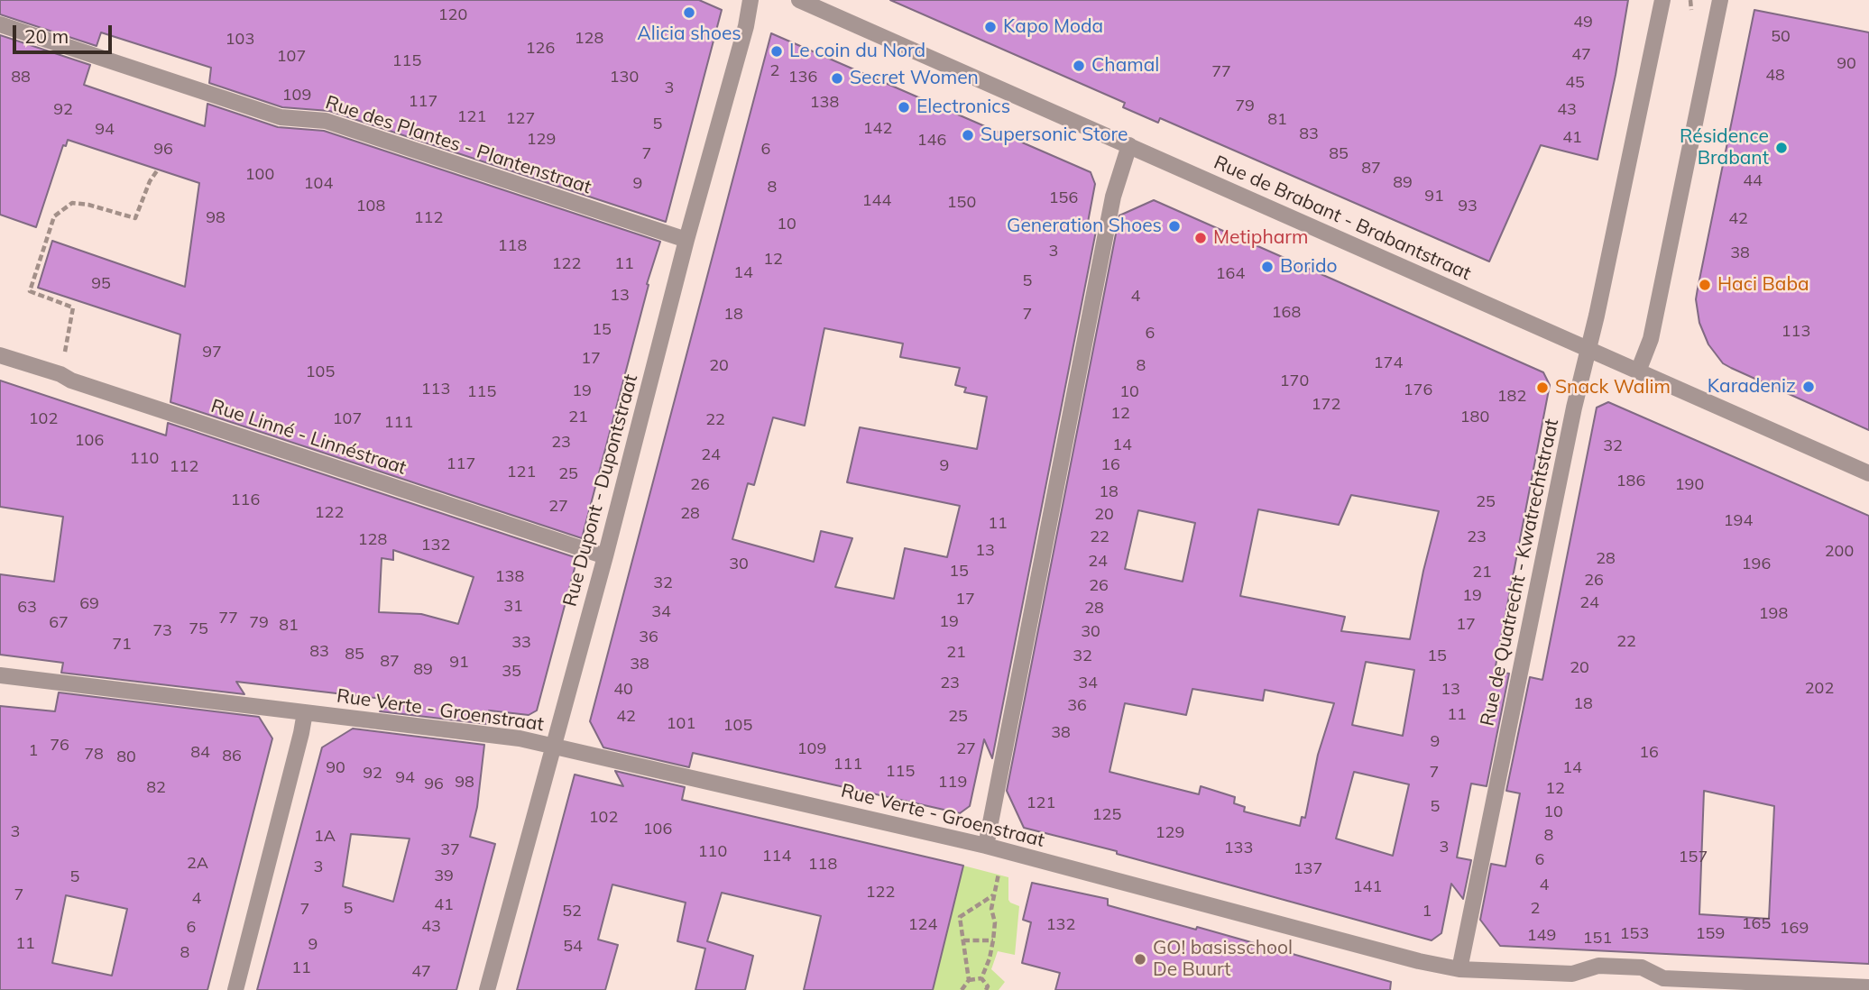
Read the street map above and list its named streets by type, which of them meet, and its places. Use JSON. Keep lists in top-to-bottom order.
{
  "streets": {
    "street": [
      "Rue des Plantes - Plantenstraat",
      "Rue de Brabant - Brabantstraat",
      "Rue Linné - Linnéstraat",
      "Rue Dupont - Dupontstraat",
      "Rue de Quatrecht - Kwatrechtstraat",
      "Rue Verte - Groenstraat"
    ]
  },
  "crossings": [
    ["Rue des Plantes - Plantenstraat", "Rue Dupont - Dupontstraat"],
    ["Rue de Brabant - Brabantstraat", "Rue de Quatrecht - Kwatrechtstraat"],
    ["Rue Linné - Linnéstraat", "Rue Dupont - Dupontstraat"],
    ["Rue Dupont - Dupontstraat", "Rue Verte - Groenstraat"],
    ["Rue de Quatrecht - Kwatrechtstraat", "Rue Verte - Groenstraat"]
  ],
  "places": [
    "Alicia shoes",
    "Kapo Moda",
    "Le coin du Nord",
    "Chamal",
    "Secret Women",
    "Electronics",
    "Supersonic Store",
    "Résidence Brabant",
    "Generation Shoes",
    "Metipharm",
    "Borido",
    "Haci Baba",
    "Karadeniz",
    "Snack Walim",
    "GO! basisschool De Buurt"
  ],
  "house_numbers": [
    "120",
    "49",
    "50",
    "128",
    "103",
    "126",
    "47",
    "107",
    "115",
    "90",
    "2",
    "77",
    "48",
    "88",
    "130",
    "136",
    "45",
    "3",
    "109",
    "117",
    "138",
    "79",
    "92",
    "43",
    "121",
    "127",
    "81",
    "5",
    "142",
    "94",
    "83",
    "41",
    "129",
    "146",
    "96",
    "6",
    "7",
    "85",
    "87",
    "100",
    "44",
    "89",
    "104",
    "9",
    "8",
    "91",
    "156",
    "144",
    "150",
    "108",
    "93",
    "98",
    "112",
    "42",
    "10",
    "118",
    "3",
    "38",
    "12",
    "122",
    "11",
    "14",
    "164",
    "5",
    "95",
    "13",
    "4",
    "168",
    "18",
    "7",
    "15",
    "113",
    "6",
    "97",
    "17",
    "174",
    "20",
    "8",
    "105",
    "170",
    "113",
    "176",
    "19",
    "115",
    "10",
    "182",
    "172",
    "12",
    "21",
    "180",
    "102",
    "107",
    "22",
    "111",
    "106",
    "23",
    "14",
    "32",
    "24",
    "110",
    "117",
    "16",
    "9",
    "112",
    "121",
    "25",
    "186",
    "26",
    "190",
    "18",
    "116",
    "25",
    "27",
    "122",
    "28",
    "20",
    "194",
    "11",
    "22",
    "23",
    "128",
    "132",
    "13",
    "200",
    "28",
    "24",
    "30",
    "196",
    "15",
    "21",
    "138",
    "26",
    "32",
    "26",
    "19",
    "17",
    "24",
    "69",
    "31",
    "63",
    "28",
    "34",
    "198",
    "77",
    "19",
    "67",
    "79",
    "17",
    "81",
    "75",
    "73",
    "30",
    "36",
    "22",
    "33",
    "71",
    "83",
    "21",
    "85",
    "32",
    "15",
    "87",
    "91",
    "38",
    "20",
    "89",
    "35",
    "23",
    "34",
    "202",
    "40",
    "13",
    "18",
    "36",
    "11",
    "42",
    "25",
    "101",
    "105",
    "38",
    "9",
    "76",
    "109",
    "27",
    "1",
    "84",
    "16",
    "78",
    "86",
    "80",
    "111",
    "90",
    "14",
    "115",
    "7",
    "92",
    "94",
    "98",
    "119",
    "96",
    "82",
    "12",
    "121",
    "5",
    "10",
    "125",
    "102",
    "106",
    "3",
    "129",
    "8",
    "1A",
    "3",
    "133",
    "37",
    "110",
    "114",
    "157",
    "6",
    "2A",
    "118",
    "3",
    "137",
    "39",
    "5",
    "4",
    "141",
    "122",
    "7",
    "4",
    "41",
    "5",
    "2",
    "7",
    "52",
    "1",
    "165",
    "124",
    "132",
    "43",
    "6",
    "169",
    "153",
    "159",
    "149",
    "151",
    "11",
    "9",
    "54",
    "8",
    "11",
    "47"
  ],
  "scale_bar": "20 m"
}
